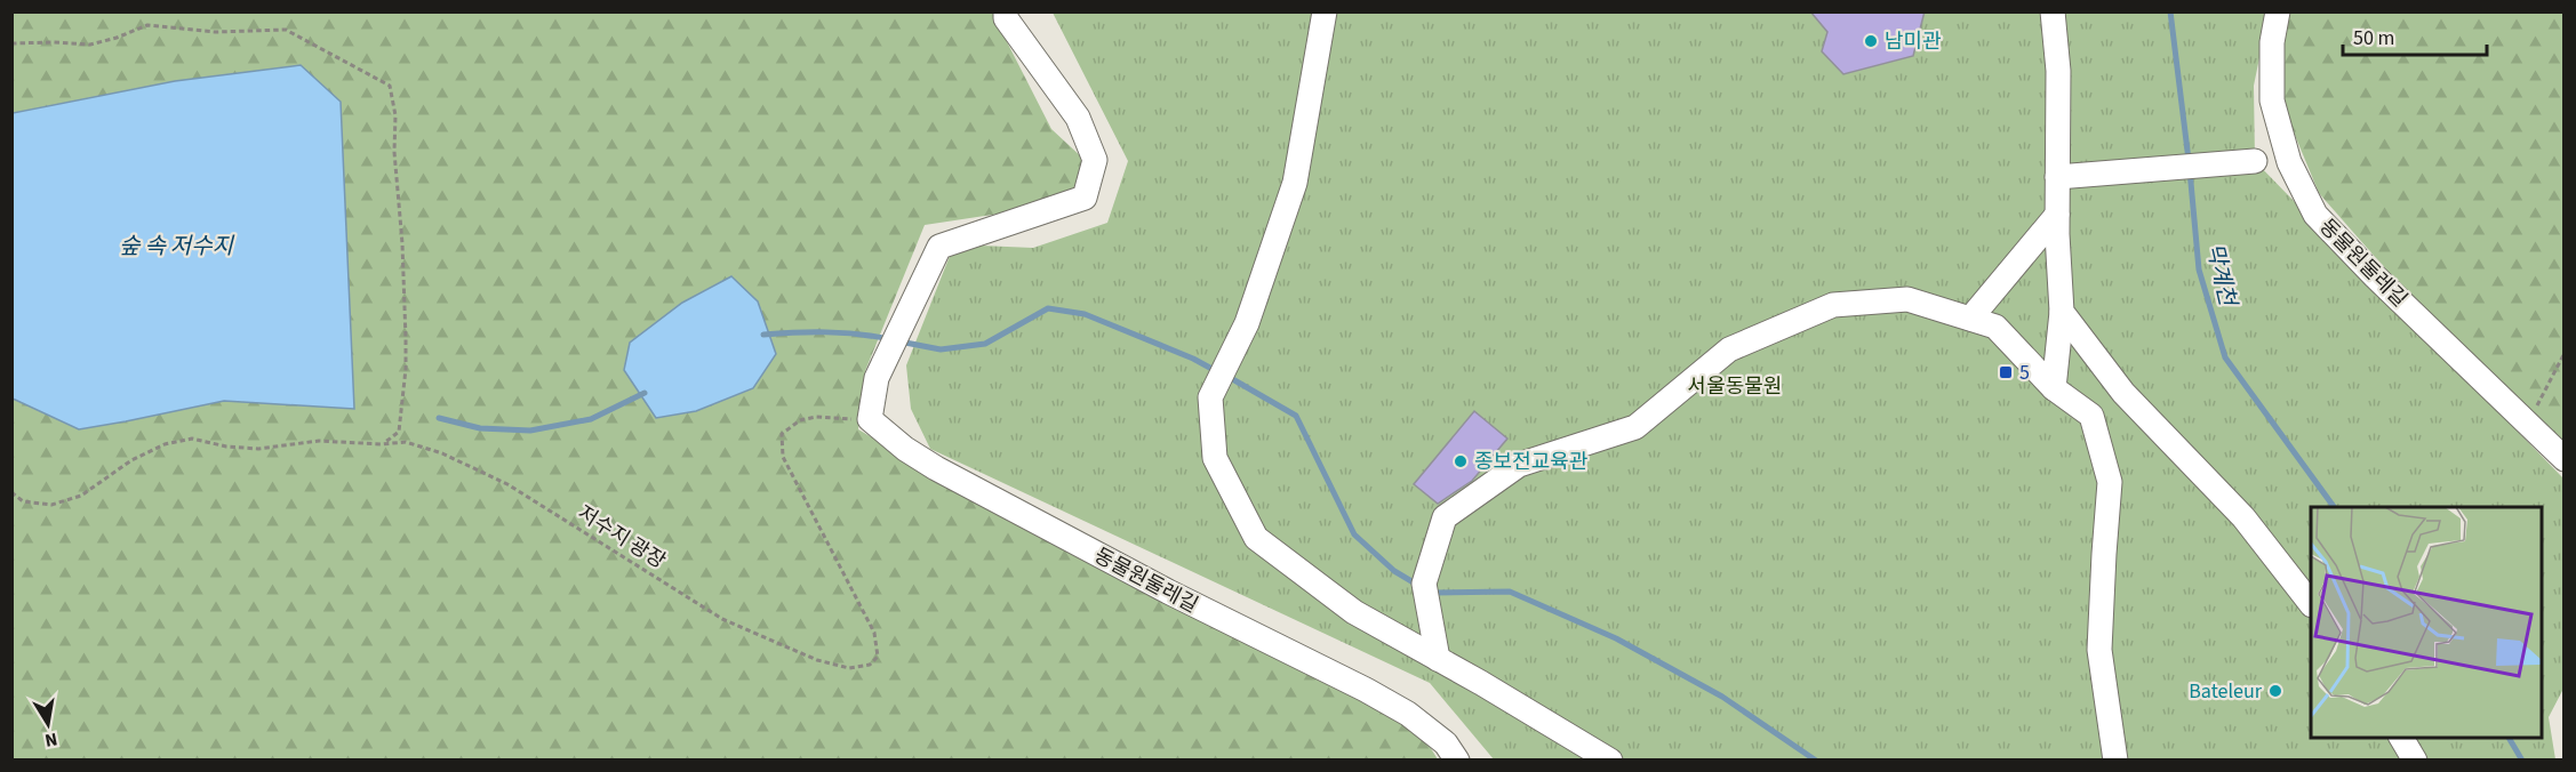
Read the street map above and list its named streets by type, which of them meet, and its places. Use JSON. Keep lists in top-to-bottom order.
{
  "streets": {
    "street": ["동물원둘레길"],
    "path": ["저수지 광장"]
  },
  "crossings": [
    ["동물원둘레길", "저수지 광장"]
  ],
  "water": ["숲 속 저수지", "막계천"],
  "parks": ["서울동물원"],
  "places": {
    "other": ["남미관", "종보전교육관", "Bateleur"],
    "transit": ["5"]
  },
  "scale_bar": "50 m",
  "north": "bottom"
}
